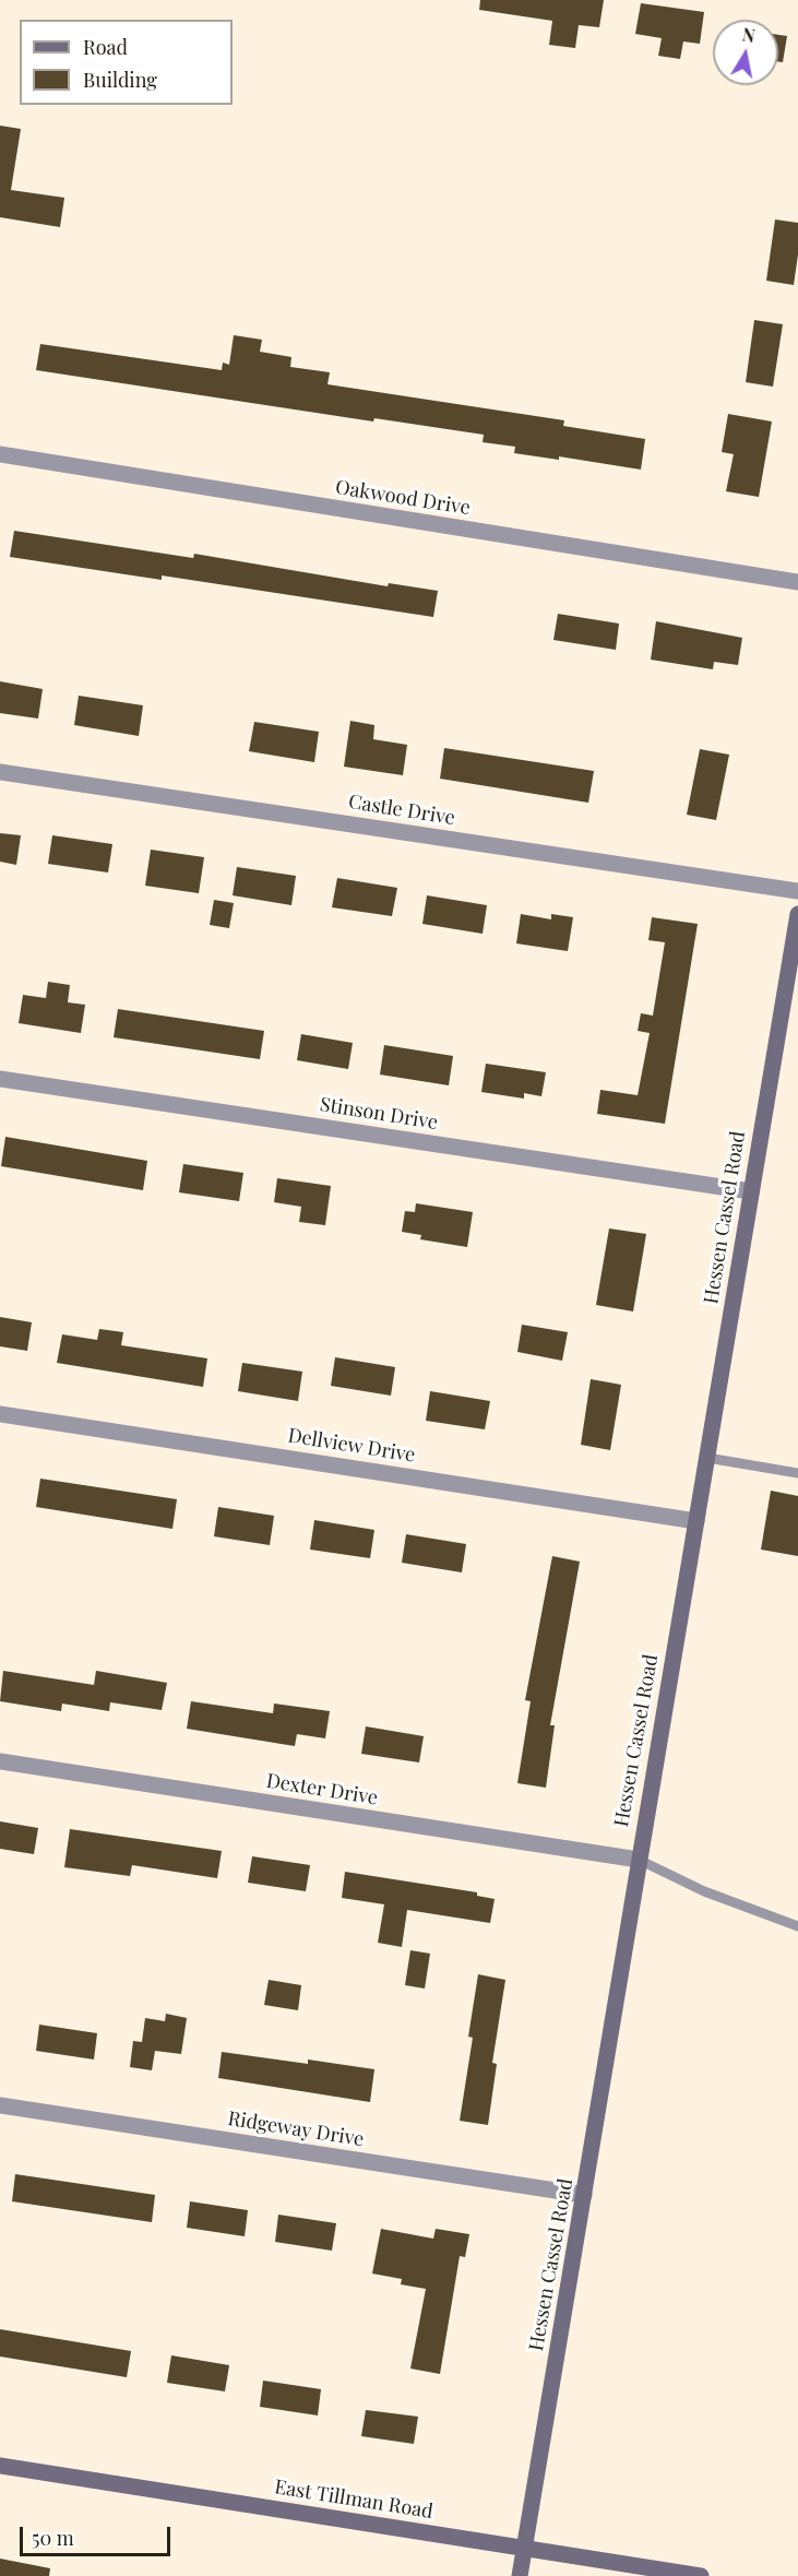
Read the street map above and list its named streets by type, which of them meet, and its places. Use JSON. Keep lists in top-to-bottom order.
{
  "streets": {
    "main road": ["Hessen Cassel Road", "East Tillman Road"],
    "street": [
      "Oakwood Drive",
      "Castle Drive",
      "Stinson Drive",
      "Dellview Drive",
      "Dexter Drive",
      "Ridgeway Drive"
    ]
  },
  "crossings": [
    ["Stinson Drive", "Hessen Cassel Road"],
    ["Hessen Cassel Road", "Dellview Drive"],
    ["Hessen Cassel Road", "Dexter Drive"],
    ["Hessen Cassel Road", "Ridgeway Drive"],
    ["Hessen Cassel Road", "East Tillman Road"]
  ],
  "legend": ["Road", "Building"],
  "scale_bar": "50 m",
  "north": "top"
}
